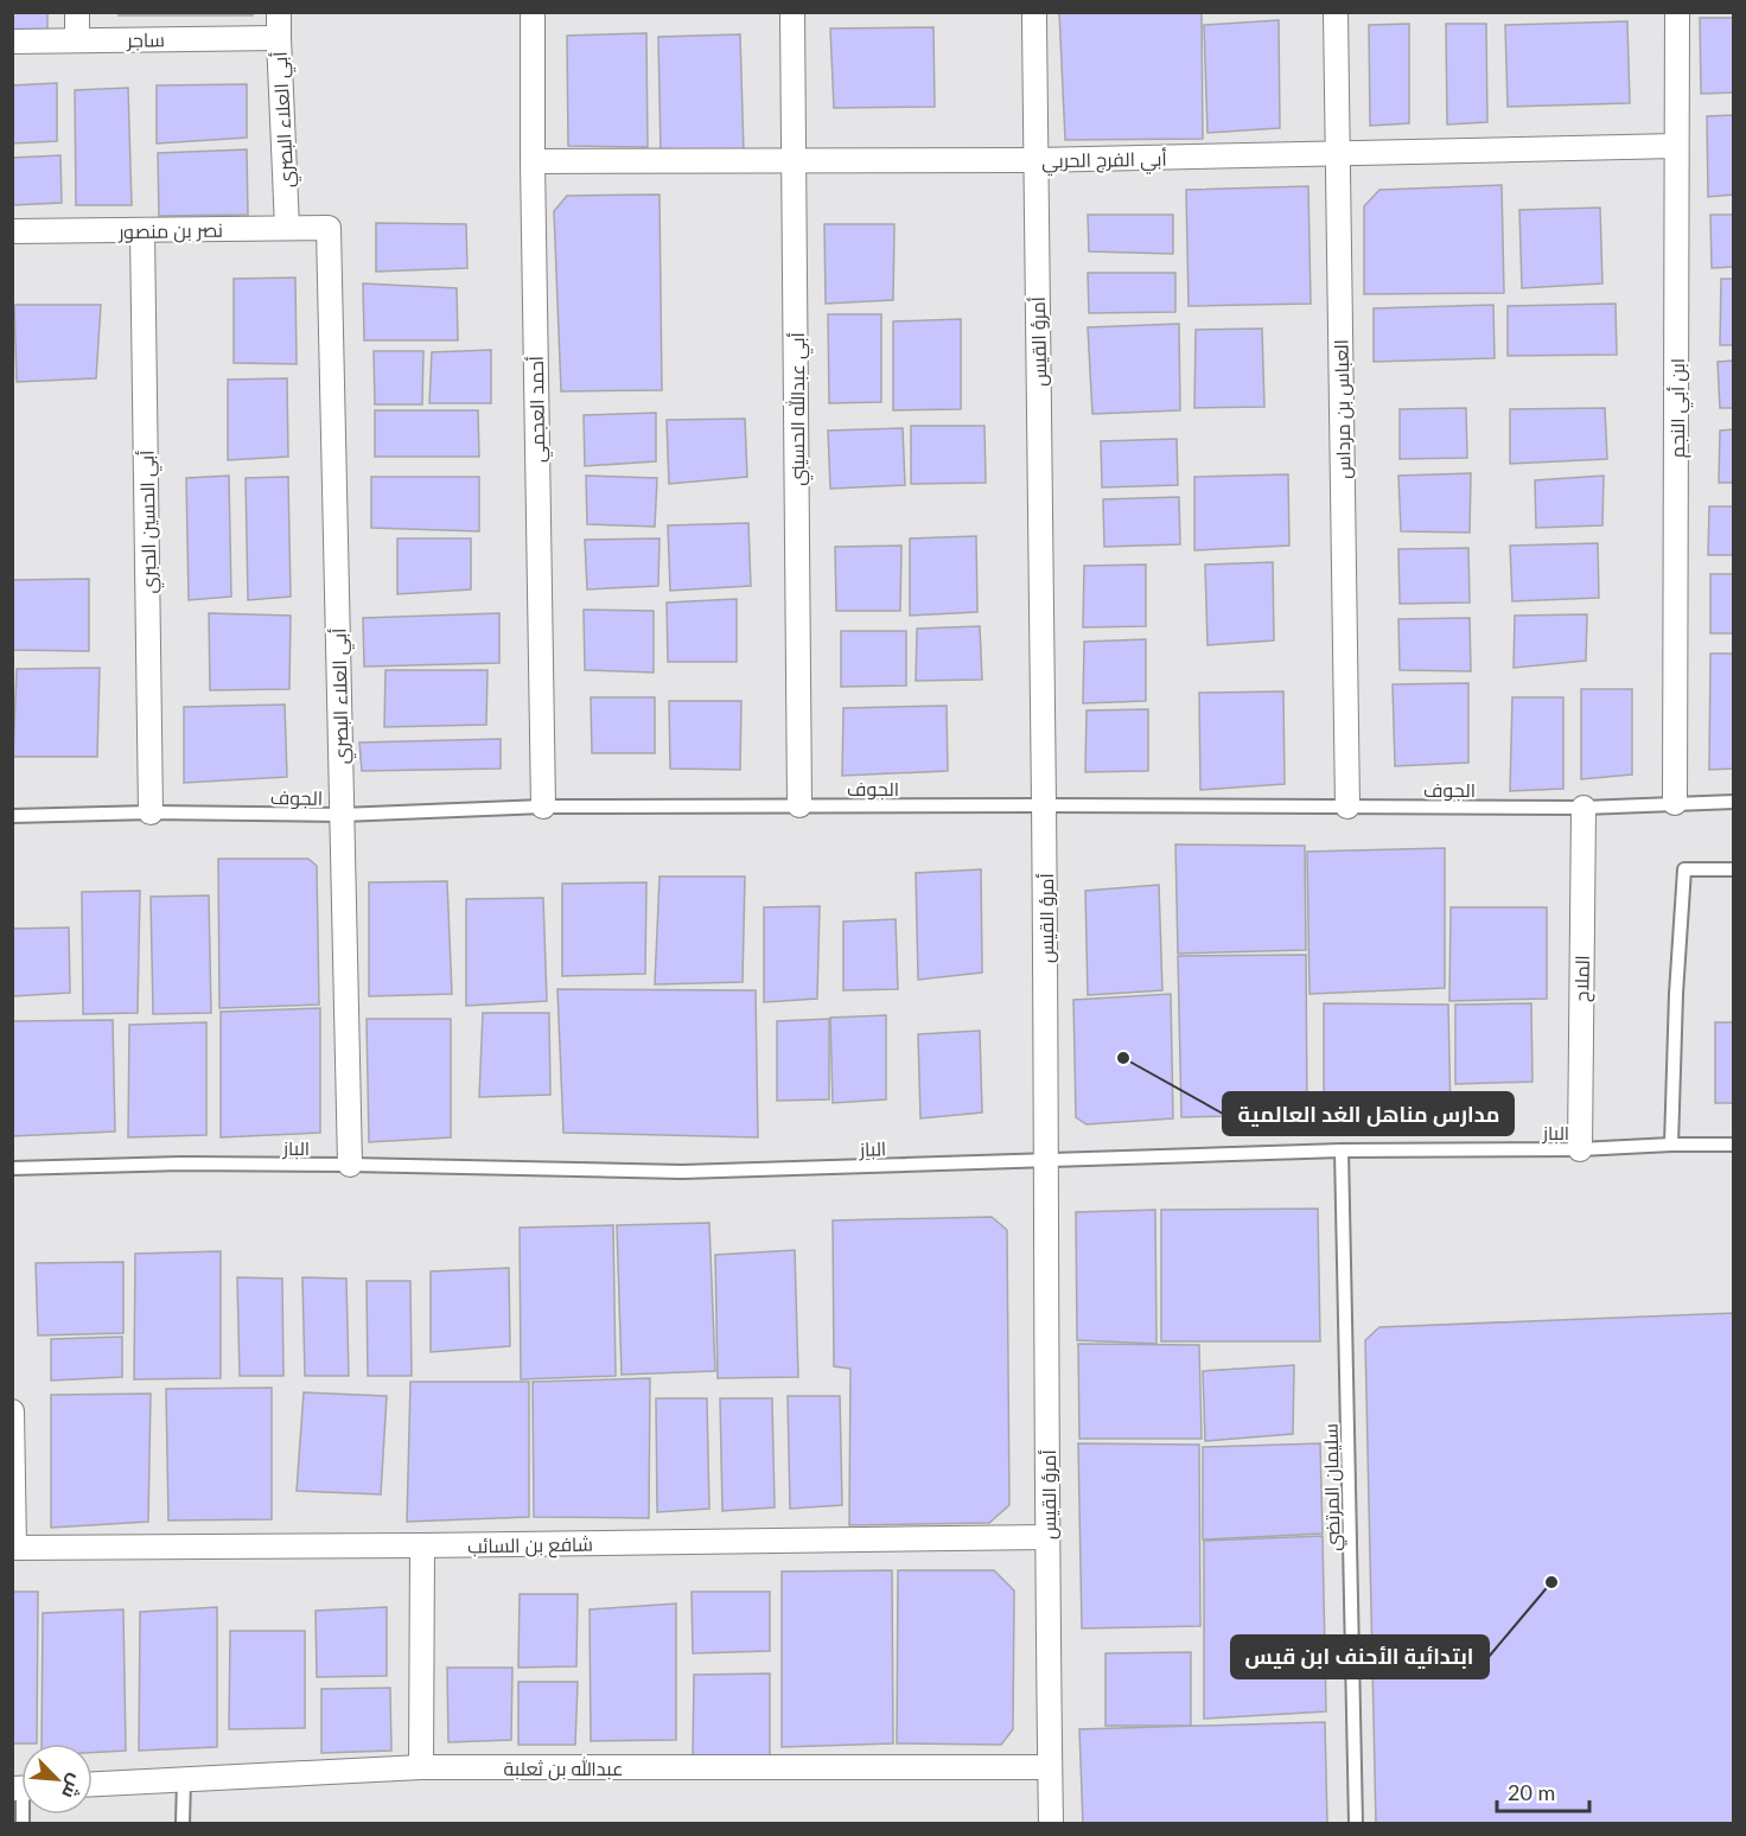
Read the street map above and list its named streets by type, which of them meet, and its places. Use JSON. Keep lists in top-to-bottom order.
{
  "streets": {
    "street": [
      "ساجر",
      "أبي العلاء البصري",
      "أبي الفرج الحربي",
      "نصر بن منصور",
      "أمرؤ القيس",
      "ابن أبي النجم",
      "أحمد العجمي",
      "أبي عبدالله الحسيني",
      "العباس بن مرداس",
      "أبي الحسين الحبري",
      "الملاح",
      "شافع بن السائب",
      "عبدالله بن ثعلبة"
    ],
    "lane": ["الجوف", "الباز", "سليمان المرتضي"]
  },
  "crossings": [
    ["ساجر", "أبي العلاء البصري"],
    ["أبي العلاء البصري", "نصر بن منصور"],
    ["أبي العلاء البصري", "الجوف"],
    ["أبي العلاء البصري", "الباز"],
    ["أبي الفرج الحربي", "أمرؤ القيس"],
    ["أبي الفرج الحربي", "ابن أبي النجم"],
    ["أبي الفرج الحربي", "أحمد العجمي"],
    ["أبي الفرج الحربي", "أبي عبدالله الحسيني"],
    ["أبي الفرج الحربي", "العباس بن مرداس"],
    ["نصر بن منصور", "أبي الحسين الحبري"],
    ["أمرؤ القيس", "الجوف"],
    ["أمرؤ القيس", "الباز"],
    ["أمرؤ القيس", "شافع بن السائب"],
    ["أمرؤ القيس", "عبدالله بن ثعلبة"],
    ["ابن أبي النجم", "الجوف"],
    ["أحمد العجمي", "الجوف"],
    ["أبي عبدالله الحسيني", "الجوف"],
    ["العباس بن مرداس", "الجوف"],
    ["أبي الحسين الحبري", "الجوف"],
    ["الجوف", "الملاح"],
    ["الملاح", "الباز"],
    ["الباز", "سليمان المرتضي"]
  ],
  "places": ["مدارس مناهل الغد العالمية", "ابتدائية الأحنف ابن قيس"],
  "scale_bar": "20 m",
  "north": "bottom right"
}
